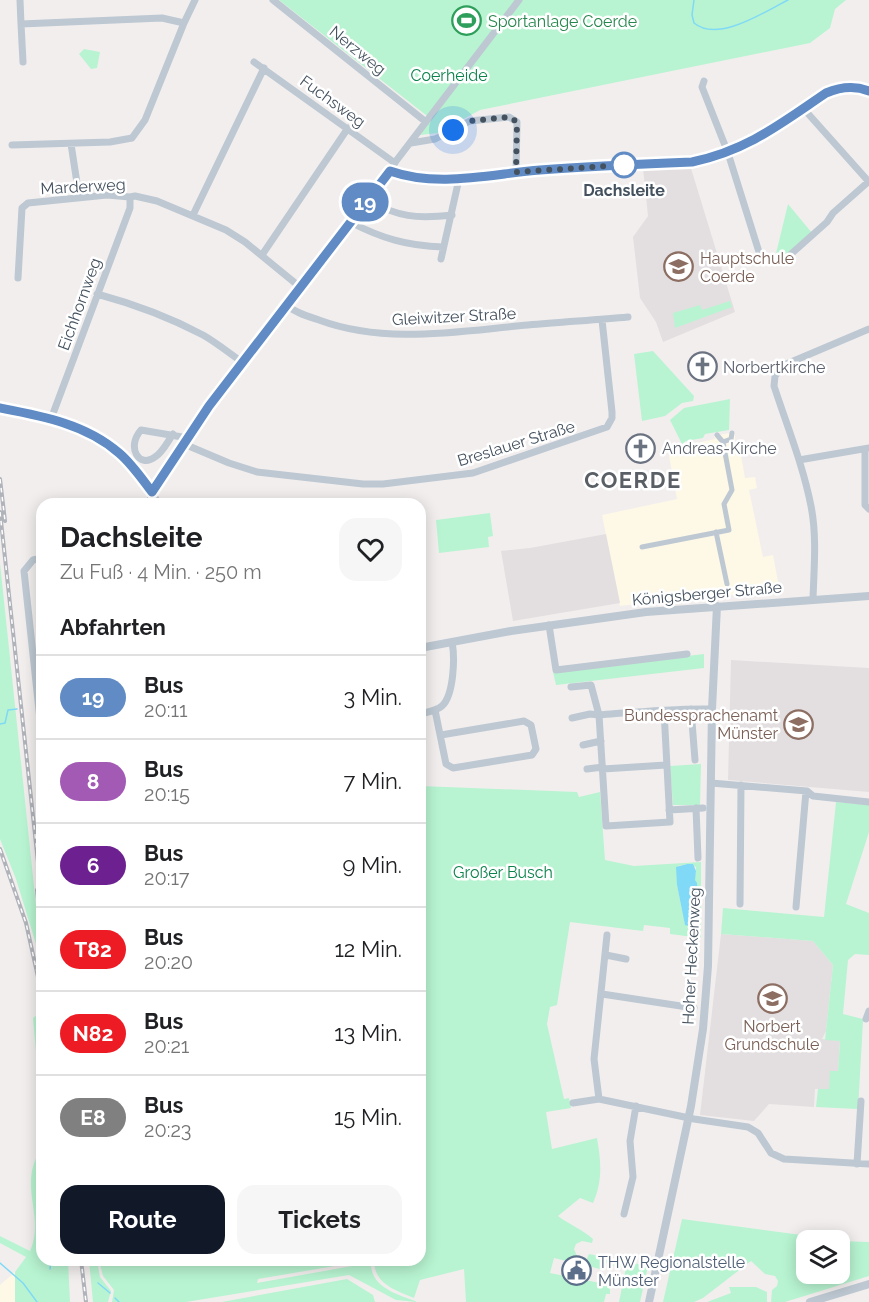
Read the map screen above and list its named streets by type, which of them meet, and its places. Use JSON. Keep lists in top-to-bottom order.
{
  "streets": {
    "street": [
      "Nerzweg",
      "Fuchsweg",
      "Marderweg",
      "Eichhornweg",
      "Gleiwitzer Straße",
      "Breslauer Straße",
      "Königsberger Straße",
      "Hoher Heckenweg"
    ]
  },
  "crossings": [
    ["Marderweg", "Eichhornweg"],
    ["Gleiwitzer Straße", "Breslauer Straße"],
    ["Königsberger Straße", "Hoher Heckenweg"]
  ],
  "districts": ["COERDE"],
  "parks": ["Coerheide", "Großer Busch"],
  "places": {
    "sports": ["Sportanlage Coerde"],
    "other": ["Dachsleite"],
    "school or university": ["Hauptschule Coerde", "Bundessprachenamt Münster", "Norbert Grundschule"],
    "church": ["Norbertkirche", "Andreas-Kirche"],
    "public building": ["THW Regionalstelle Münster"]
  },
  "lines": ["bus line 19"],
  "page": {
    "on_map": "19",
    "heading": [
      ["Dachsleite", "Zu Fuß · 4 Min. · 250 m"],
      "Abfahrten"
    ],
    "list": [
      {
        "mark": "19",
        "name": "Bus",
        "note": "20:11",
        "value": "3 Min."
      },
      {
        "mark": "8",
        "name": "Bus",
        "note": "20:15",
        "value": "7 Min."
      },
      {
        "mark": "6",
        "name": "Bus",
        "note": "20:17",
        "value": "9 Min."
      },
      {
        "mark": "T82",
        "name": "Bus",
        "note": "20:20",
        "value": "12 Min."
      },
      {
        "mark": "N82",
        "name": "Bus",
        "note": "20:21",
        "value": "13 Min."
      },
      {
        "mark": "E8",
        "name": "Bus",
        "note": "20:23",
        "value": "15 Min."
      }
    ],
    "buttons": ["Route", "Tickets"]
  }
}
